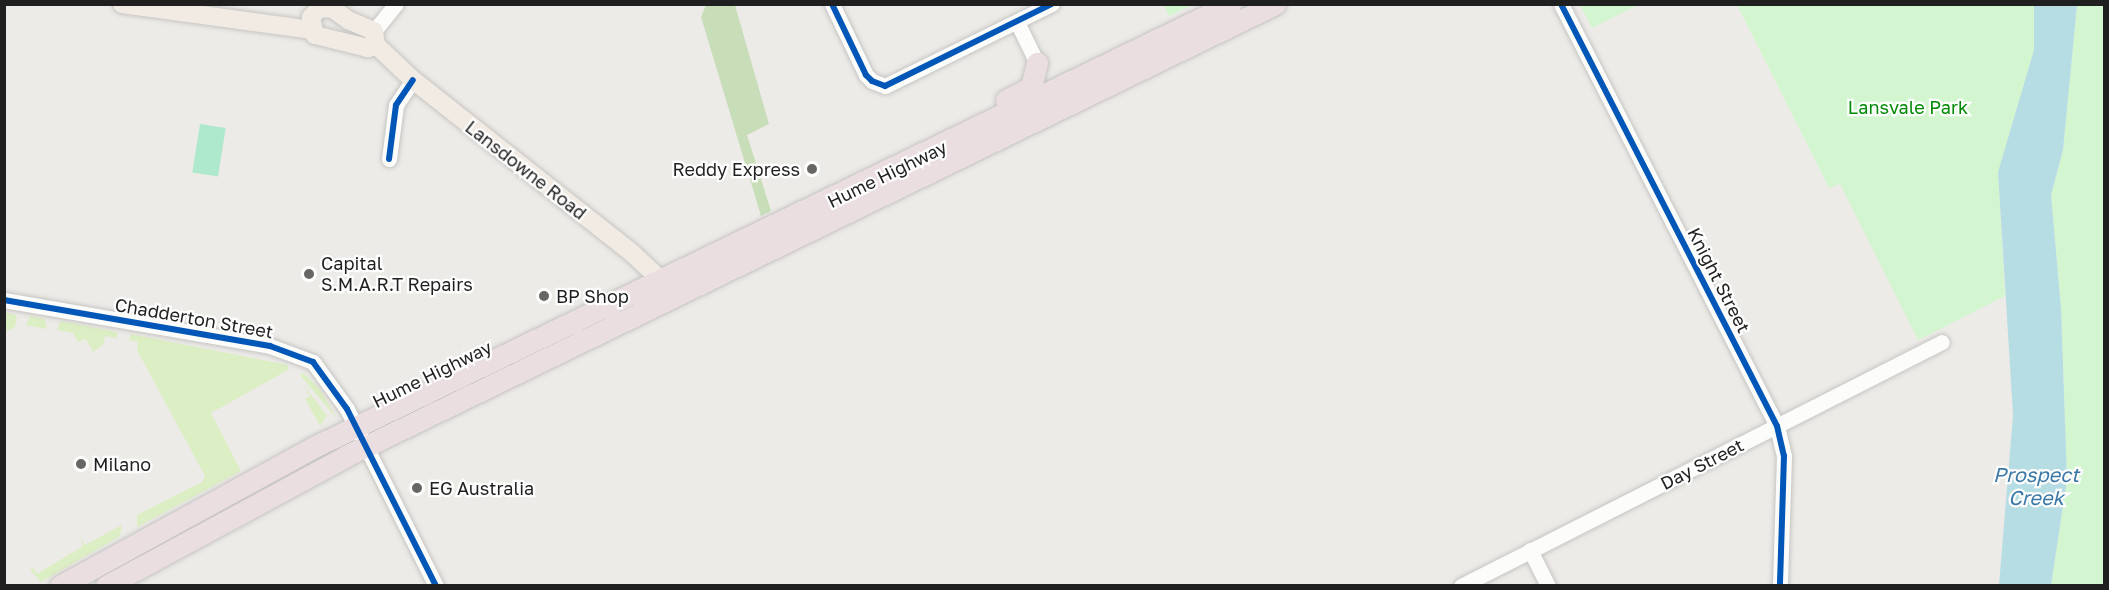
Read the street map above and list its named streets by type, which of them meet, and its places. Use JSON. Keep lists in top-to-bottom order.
{
  "streets": {
    "highway": ["Hume Highway"],
    "main road": ["Lansdowne Road"],
    "street": ["Knight Street", "Chadderton Street", "Day Street"]
  },
  "crossings": [
    ["Lansdowne Road", "Hume Highway"],
    ["Hume Highway", "Chadderton Street"],
    ["Knight Street", "Day Street"]
  ],
  "water": ["Prospect Creek"],
  "parks": ["Lansvale Park"],
  "places": [
    "Reddy Express",
    "Capital S.M.A.R.T Repairs",
    "BP Shop",
    "Milano",
    "EG Australia"
  ]
}
